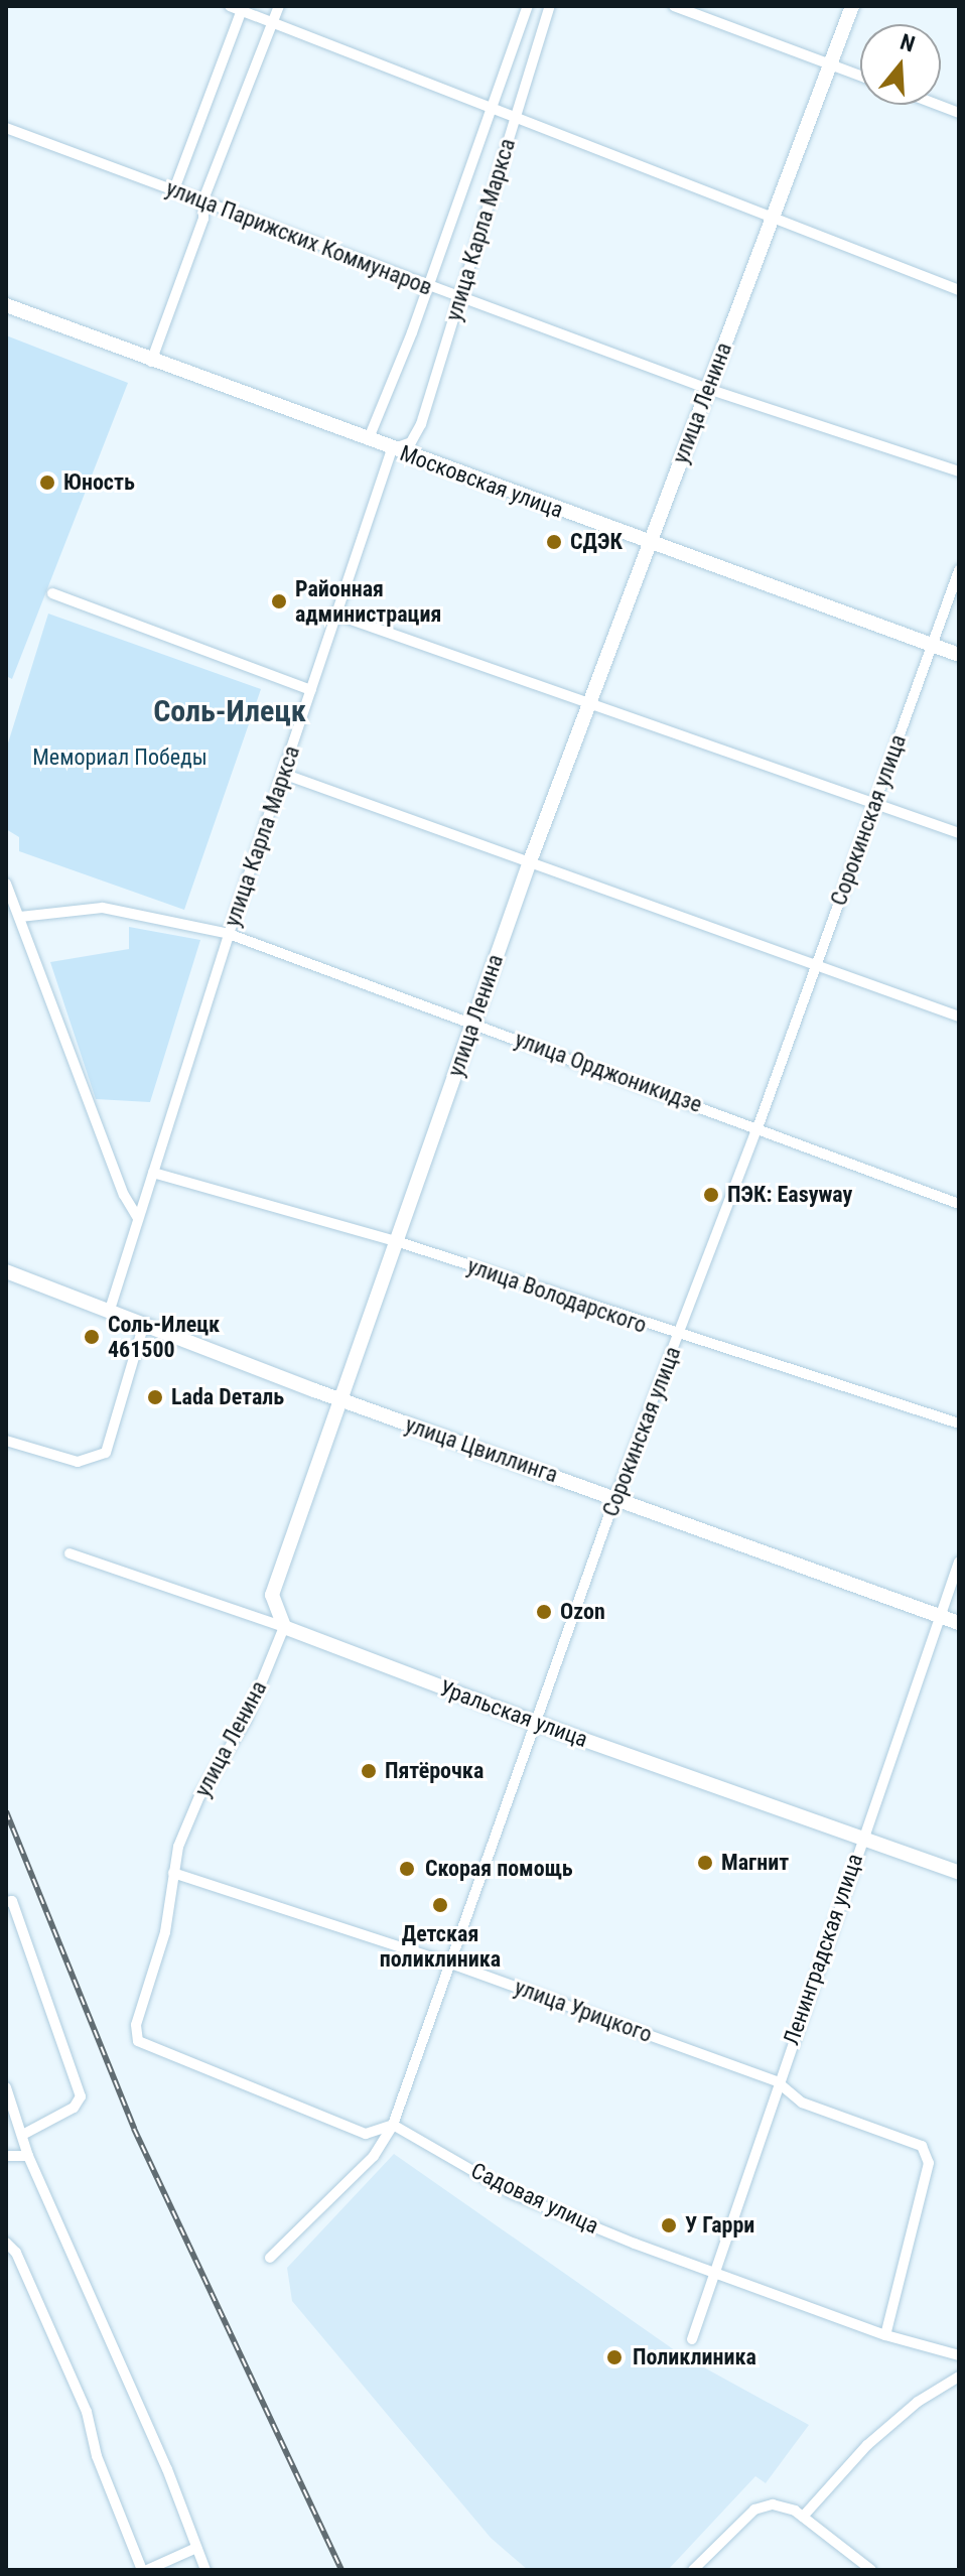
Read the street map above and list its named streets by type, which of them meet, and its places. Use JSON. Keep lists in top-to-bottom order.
{
  "streets": {
    "street": [
      "улица Карла Маркса",
      "улица Парижских Коммунаров",
      "улица Ленина",
      "Московская улица",
      "Сорокинская улица",
      "улица Орджоникидзе",
      "улица Володарского",
      "улица Цвиллинга",
      "Уральская улица",
      "Ленинградская улица",
      "улица Урицкого",
      "Садовая улица"
    ]
  },
  "crossings": [
    ["улица Карла Маркса", "улица Парижских Коммунаров"],
    ["улица Карла Маркса", "Московская улица"],
    ["улица Карла Маркса", "улица Орджоникидзе"],
    ["улица Карла Маркса", "улица Володарского"],
    ["улица Карла Маркса", "улица Цвиллинга"],
    ["улица Парижских Коммунаров", "улица Ленина"],
    ["улица Ленина", "Московская улица"],
    ["улица Ленина", "Сорокинская улица"],
    ["улица Ленина", "улица Орджоникидзе"],
    ["улица Ленина", "улица Володарского"],
    ["улица Ленина", "улица Цвиллинга"],
    ["улица Ленина", "Уральская улица"],
    ["улица Ленина", "улица Урицкого"],
    ["улица Ленина", "Садовая улица"],
    ["Московская улица", "Сорокинская улица"],
    ["Сорокинская улица", "улица Орджоникидзе"],
    ["Сорокинская улица", "улица Володарского"],
    ["Сорокинская улица", "улица Цвиллинга"],
    ["Сорокинская улица", "Уральская улица"],
    ["Сорокинская улица", "улица Урицкого"],
    ["Сорокинская улица", "Садовая улица"],
    ["улица Цвиллинга", "Ленинградская улица"],
    ["Уральская улица", "Ленинградская улица"],
    ["Ленинградская улица", "улица Урицкого"],
    ["Ленинградская улица", "Садовая улица"],
    ["улица Урицкого", "Садовая улица"]
  ],
  "districts": ["Соль-Илецк"],
  "parks": ["Мемориал Победы"],
  "places": [
    "Юность",
    "СДЭК",
    "Районная администрация",
    "ПЭК: Easyway",
    "Соль-Илецк 461500",
    "Lada Dеталь",
    "Ozon",
    "Пятёрочка",
    "Магнит",
    "Скорая помощь",
    "Детская поликлиника",
    "У Гарри",
    "Поликлиника"
  ],
  "north": "top"
}
